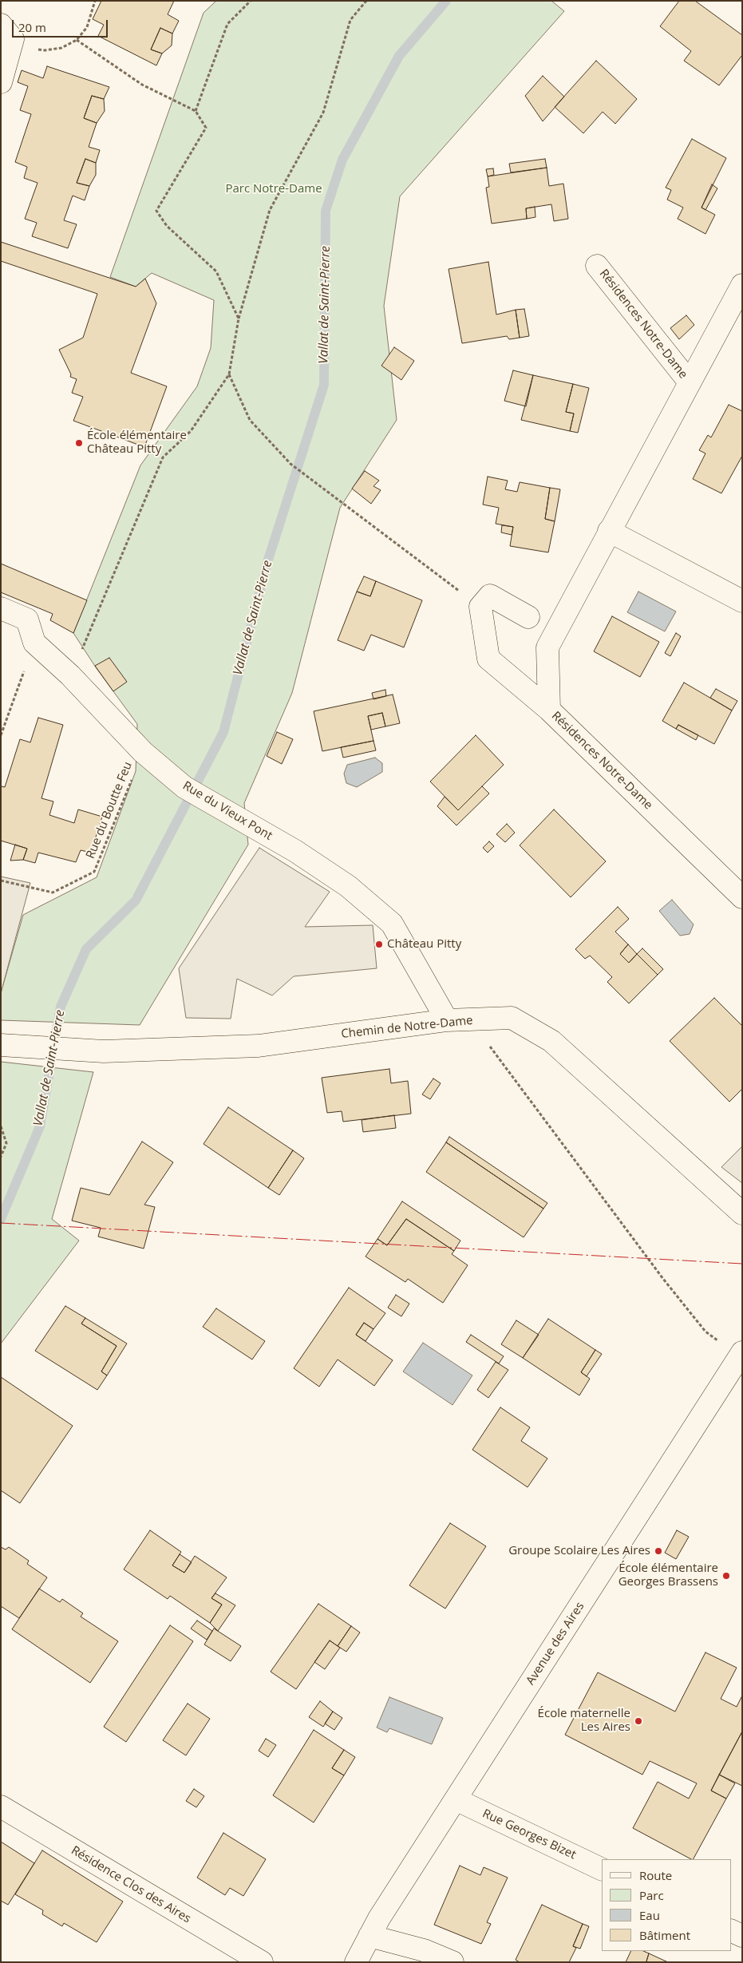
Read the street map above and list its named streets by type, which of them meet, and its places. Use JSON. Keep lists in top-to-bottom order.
{
  "streets": {
    "street": [
      "Résidences Notre-Dame",
      "Rue du Vieux Pont",
      "Chemin de Notre-Dame",
      "Avenue des Aires",
      "Rue Georges Bizet",
      "Résidence Clos des Aires"
    ],
    "path": ["Rue du Boutte Feu"]
  },
  "crossings": [
    ["Rue du Boutte Feu", "Rue du Vieux Pont"],
    ["Rue du Vieux Pont", "Chemin de Notre-Dame"],
    ["Avenue des Aires", "Rue Georges Bizet"]
  ],
  "water": ["Vallat de Saint-Pierre"],
  "parks": ["Parc Notre-Dame"],
  "places": [
    "École élémentaire Château Pitty",
    "Château Pitty",
    "Groupe Scolaire Les Aires",
    "École élémentaire Georges Brassens",
    "École maternelle Les Aires"
  ],
  "legend": [
    "Route",
    "Parc",
    "Eau",
    "Bâtiment"
  ],
  "scale_bar": "20 m"
}
